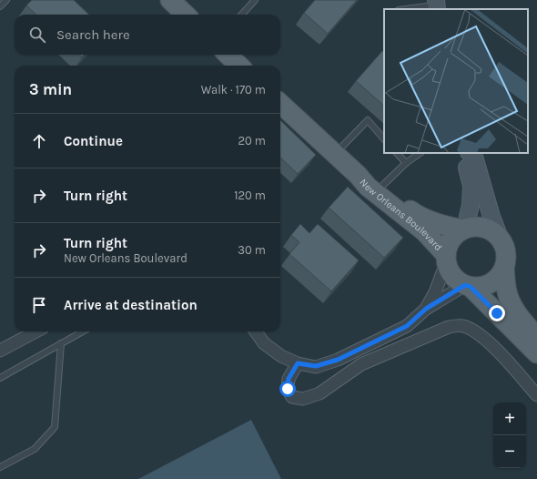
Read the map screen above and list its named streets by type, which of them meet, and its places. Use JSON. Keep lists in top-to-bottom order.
{
  "streets": {
    "main road": ["New Orleans Boulevard"]
  },
  "page": {
    "search": "Search here",
    "heading": ["3 min", "Walk · 170 m"],
    "list": [
      ["Continue", "20 m"],
      ["Turn right", "120 m"],
      ["Turn right", "New Orleans Boulevard", "30 m"],
      "Arrive at destination"
    ],
    "map_buttons": ["+", "−"]
  }
}
